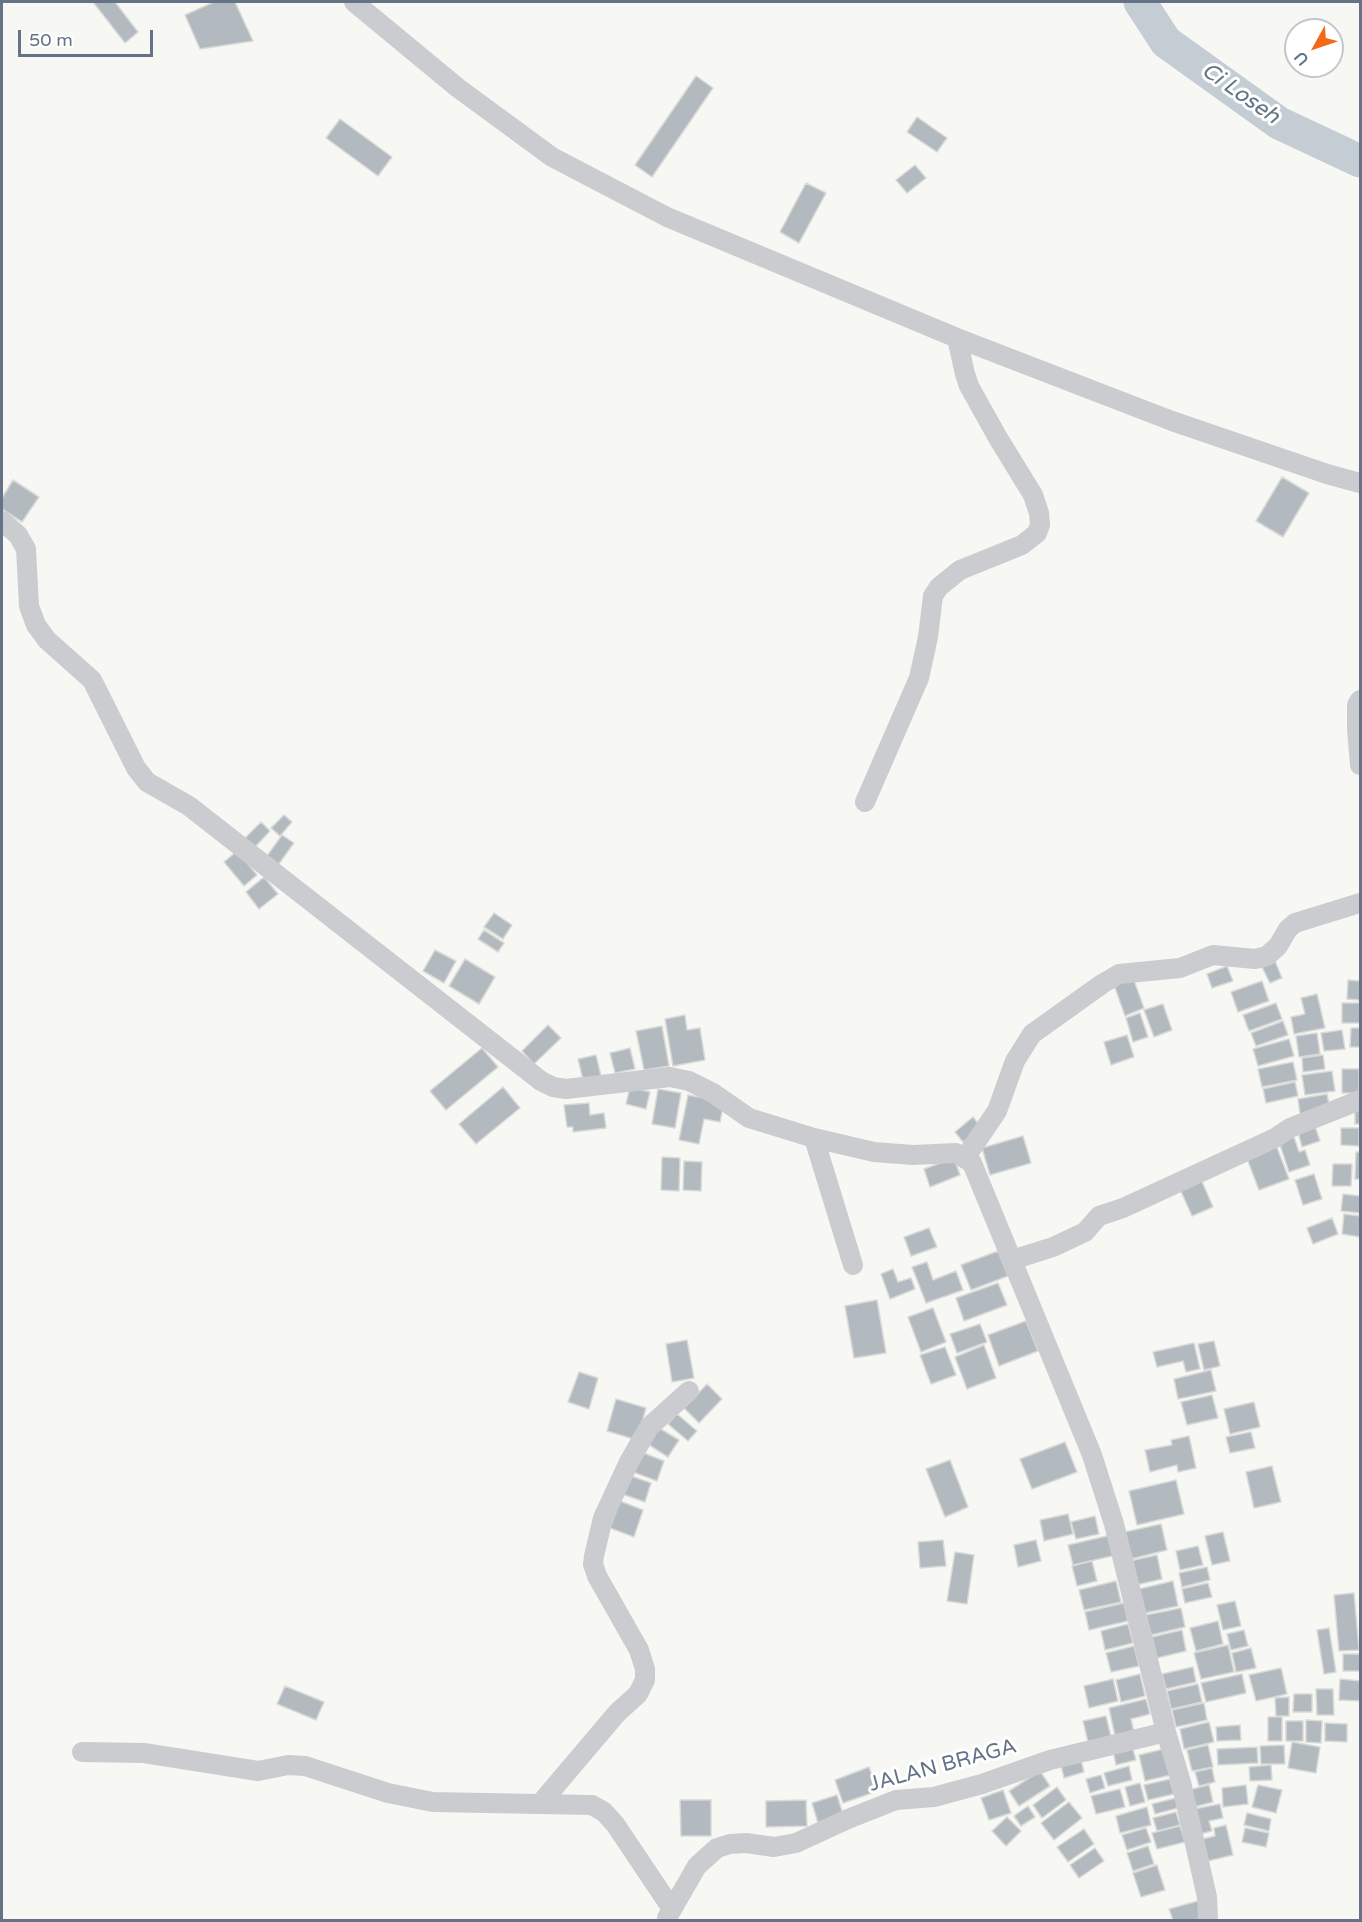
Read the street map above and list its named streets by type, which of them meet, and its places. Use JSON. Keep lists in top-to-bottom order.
{
  "streets": {
    "street": ["JALAN BRAGA"]
  },
  "water": ["Ci Loseh"],
  "scale_bar": "50 m",
  "north": "bottom left"
}
